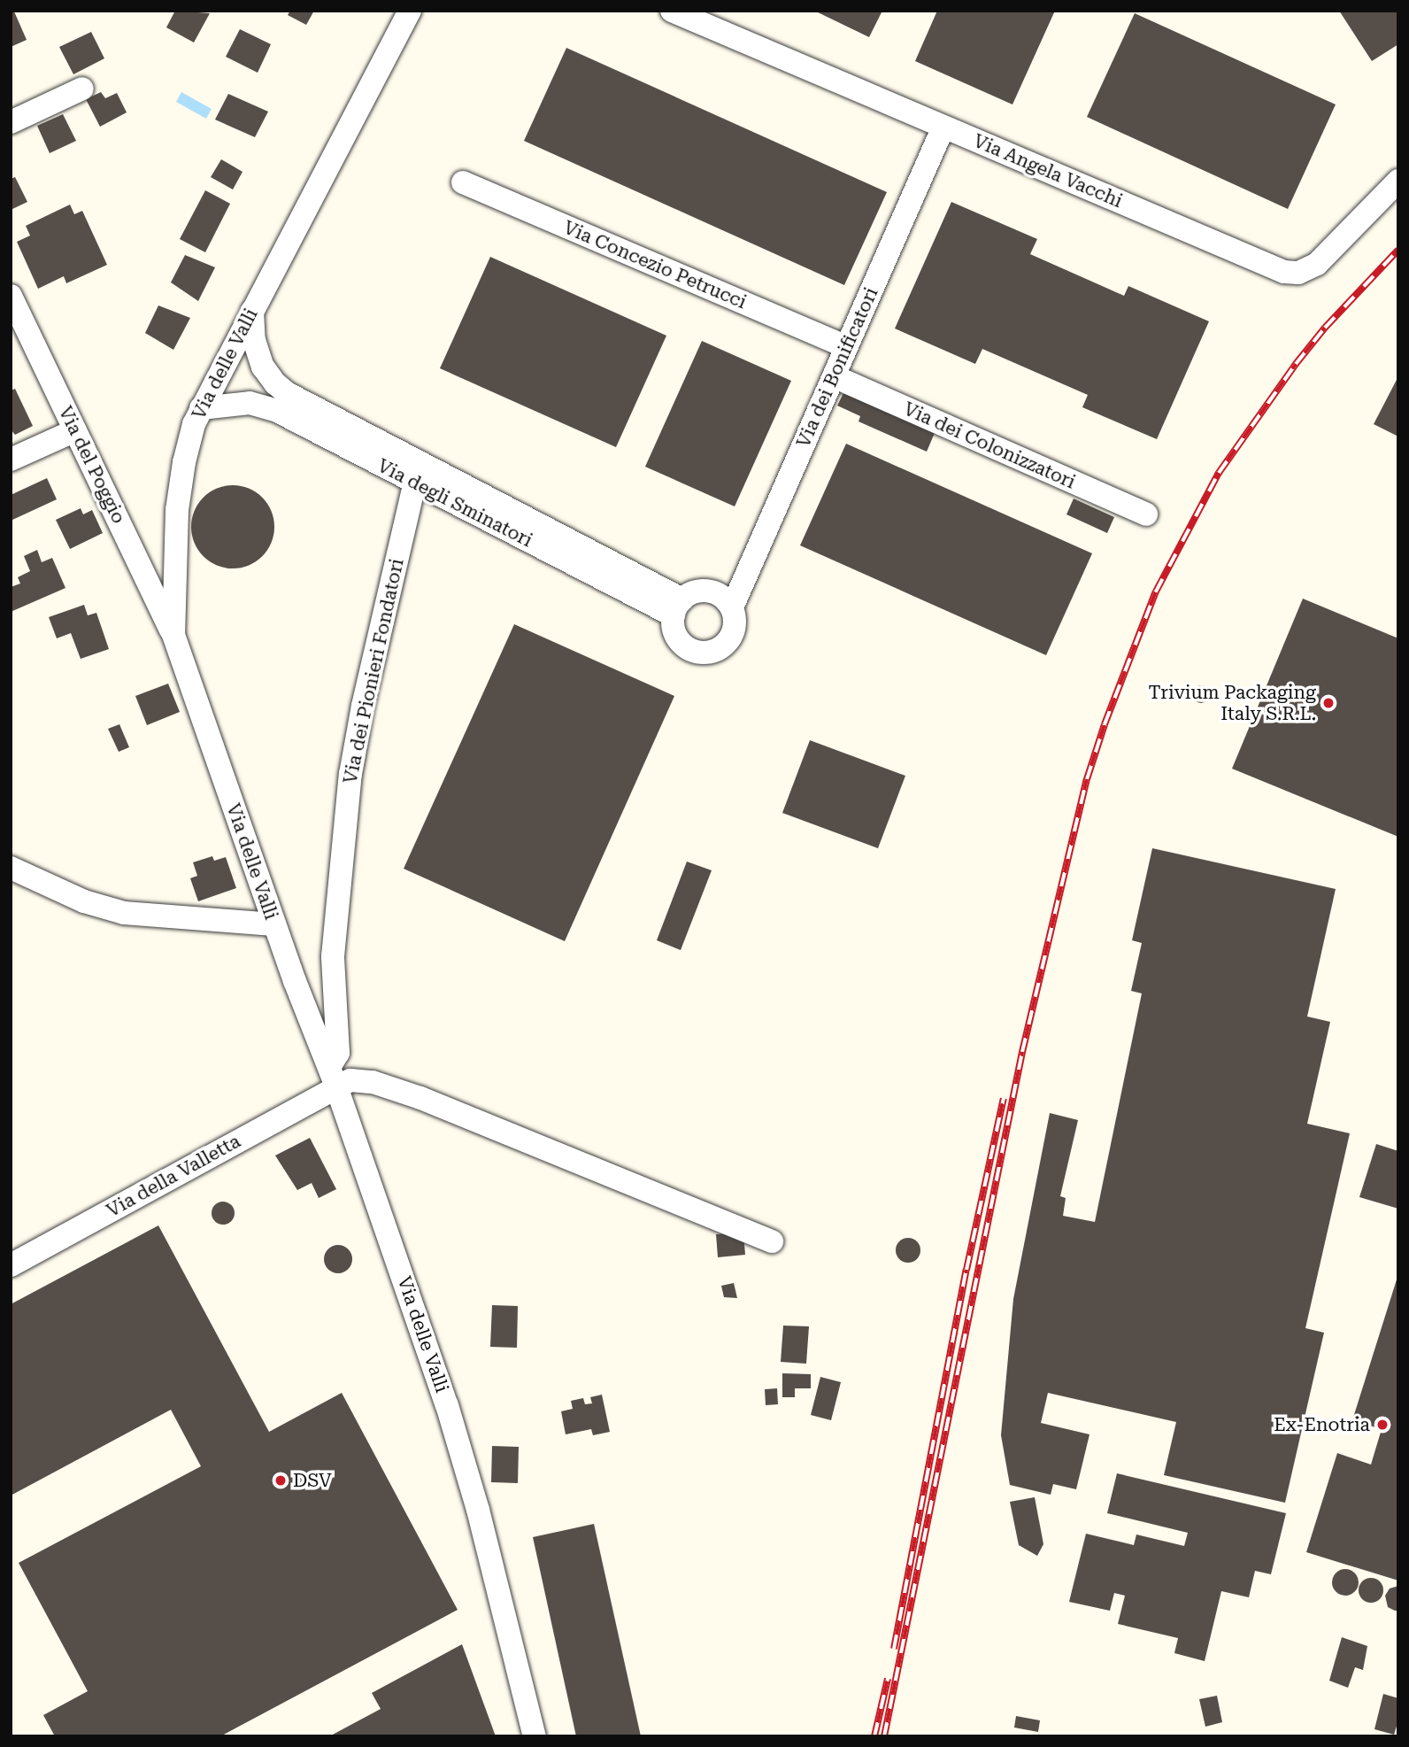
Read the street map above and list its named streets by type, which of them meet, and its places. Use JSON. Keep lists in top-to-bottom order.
{
  "streets": {
    "street": [
      "Via Angela Vacchi",
      "Via Concezio Petrucci",
      "Via delle Valli",
      "Via dei Bonificatori",
      "Via dei Colonizzatori",
      "Via del Poggio",
      "Via degli Sminatori",
      "Via dei Pionieri Fondatori",
      "Via della Valletta"
    ]
  },
  "crossings": [
    ["Via Angela Vacchi", "Via dei Bonificatori"],
    ["Via Concezio Petrucci", "Via dei Bonificatori"],
    ["Via delle Valli", "Via del Poggio"],
    ["Via delle Valli", "Via degli Sminatori"],
    ["Via delle Valli", "Via dei Pionieri Fondatori"],
    ["Via delle Valli", "Via della Valletta"],
    ["Via dei Bonificatori", "Via dei Colonizzatori"],
    ["Via dei Bonificatori", "Via degli Sminatori"],
    ["Via degli Sminatori", "Via dei Pionieri Fondatori"],
    ["Via dei Pionieri Fondatori", "Via della Valletta"]
  ],
  "places": ["Trivium Packaging Italy S.R.L.", "Ex-Enotria", "DSV"]
}
